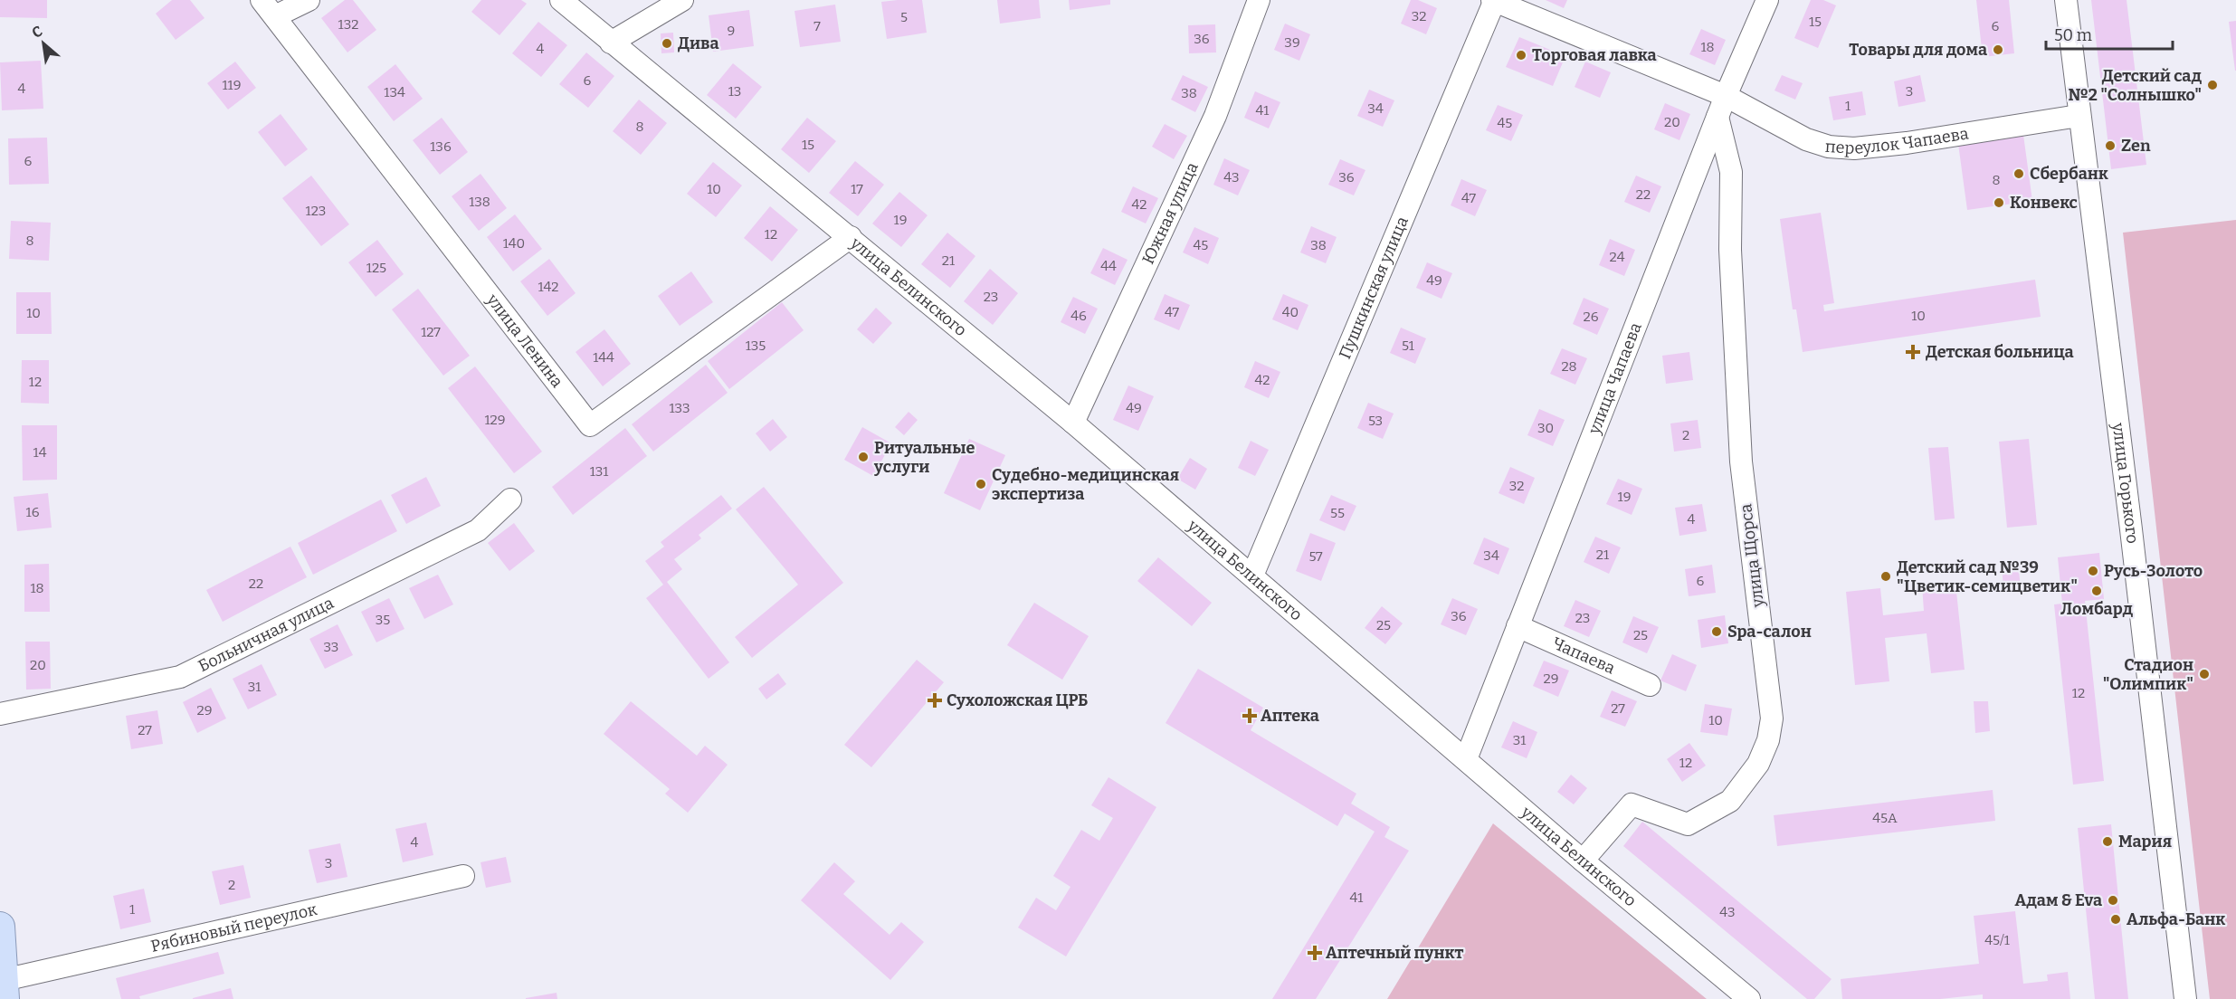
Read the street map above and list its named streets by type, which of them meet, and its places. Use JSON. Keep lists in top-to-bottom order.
{
  "streets": {
    "street": [
      "переулок Чапаева",
      "Южная улица",
      "улица Белинского",
      "Пушкинская улица",
      "улица Ленина",
      "улица Чапаева",
      "улица Горького",
      "улица Щорса",
      "Больничная улица",
      "Чапаева",
      "Рябиновый переулок"
    ]
  },
  "crossings": [
    ["переулок Чапаева", "Пушкинская улица"],
    ["переулок Чапаева", "улица Чапаева"],
    ["переулок Чапаева", "улица Горького"],
    ["Южная улица", "улица Белинского"],
    ["улица Белинского", "Пушкинская улица"],
    ["улица Белинского", "улица Ленина"],
    ["улица Белинского", "улица Чапаева"],
    ["улица Белинского", "улица Щорса"],
    ["улица Чапаева", "улица Щорса"],
    ["улица Чапаева", "Чапаева"]
  ],
  "places": {
    "other": [
      "Дива",
      "Товары для дома",
      "Торговая лавка",
      "Детский сад №2 \"Солнышко\"",
      "Zen",
      "Сбербанк",
      "Конвекс",
      "Ритуальные услуги",
      "Судебно-медицинская экспертиза",
      "Русь-Золото",
      "Детский сад №39 \"Цветик-семицветик\"",
      "Ломбард",
      "Spa-салон",
      "Стадион \"Олимпик\"",
      "Мария",
      "Адам & Eva",
      "Альфа-Банк"
    ],
    "health": [
      "Детская больница",
      "Сухоложская ЦРБ",
      "Аптека",
      "Аптечный пункт"
    ]
  },
  "house_numbers": [
    "32",
    "5",
    "15",
    "132",
    "7",
    "6",
    "9",
    "36",
    "39",
    "18",
    "4",
    "6",
    "119",
    "4",
    "13",
    "3",
    "134",
    "38",
    "1",
    "34",
    "41",
    "20",
    "45",
    "8",
    "15",
    "136",
    "6",
    "43",
    "36",
    "8",
    "10",
    "17",
    "22",
    "47",
    "138",
    "42",
    "123",
    "19",
    "12",
    "8",
    "140",
    "45",
    "38",
    "24",
    "21",
    "44",
    "125",
    "49",
    "142",
    "23",
    "47",
    "40",
    "10",
    "46",
    "10",
    "26",
    "127",
    "135",
    "51",
    "144",
    "28",
    "42",
    "12",
    "133",
    "49",
    "129",
    "53",
    "30",
    "2",
    "14",
    "131",
    "32",
    "19",
    "16",
    "55",
    "4",
    "21",
    "34",
    "57",
    "6",
    "22",
    "18",
    "36",
    "23",
    "35",
    "25",
    "25",
    "33",
    "20",
    "29",
    "31",
    "12",
    "27",
    "29",
    "10",
    "27",
    "31",
    "12",
    "45А",
    "4",
    "3",
    "2",
    "41",
    "1",
    "43",
    "45/1"
  ],
  "scale_bar": "50 m",
  "north": "top left"
}
